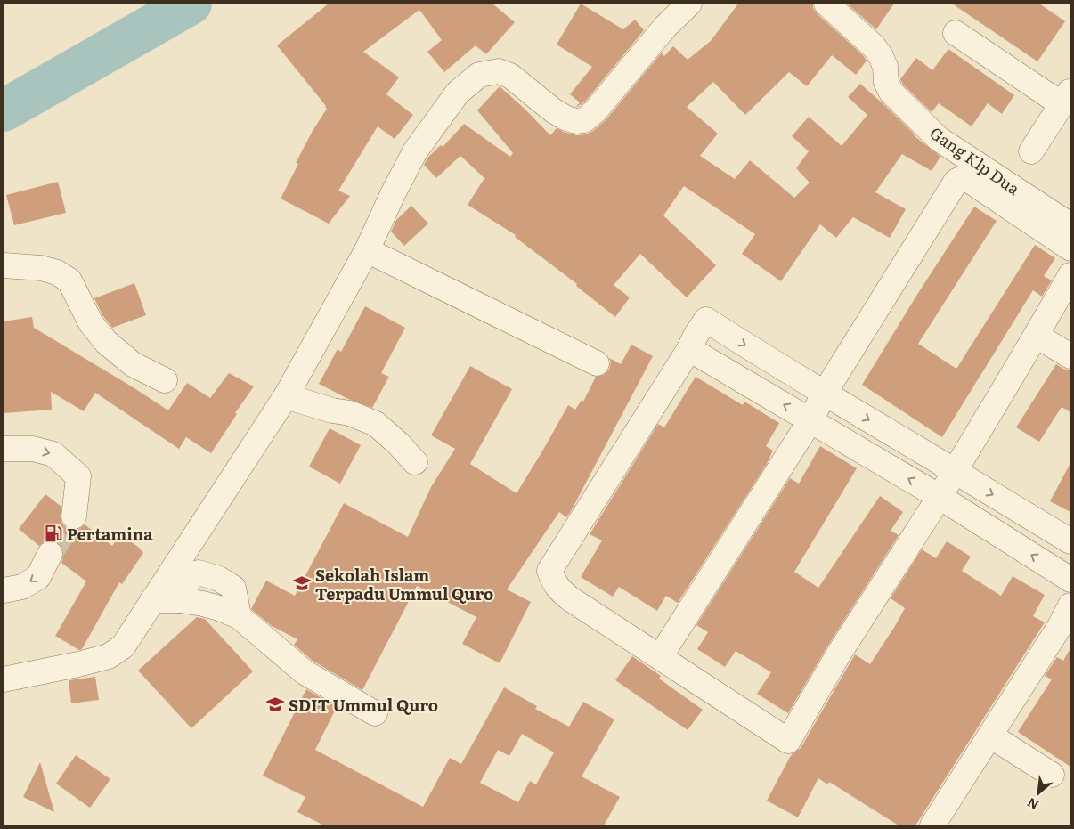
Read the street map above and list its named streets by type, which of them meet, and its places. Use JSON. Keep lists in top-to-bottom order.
{
  "streets": {
    "street": ["Gang Klp Dua"]
  },
  "places": {
    "fuel station": ["Pertamina"],
    "school or university": ["Sekolah Islam Terpadu Ummul Quro", "SDIT Ummul Quro"]
  },
  "north": "bottom left"
}
